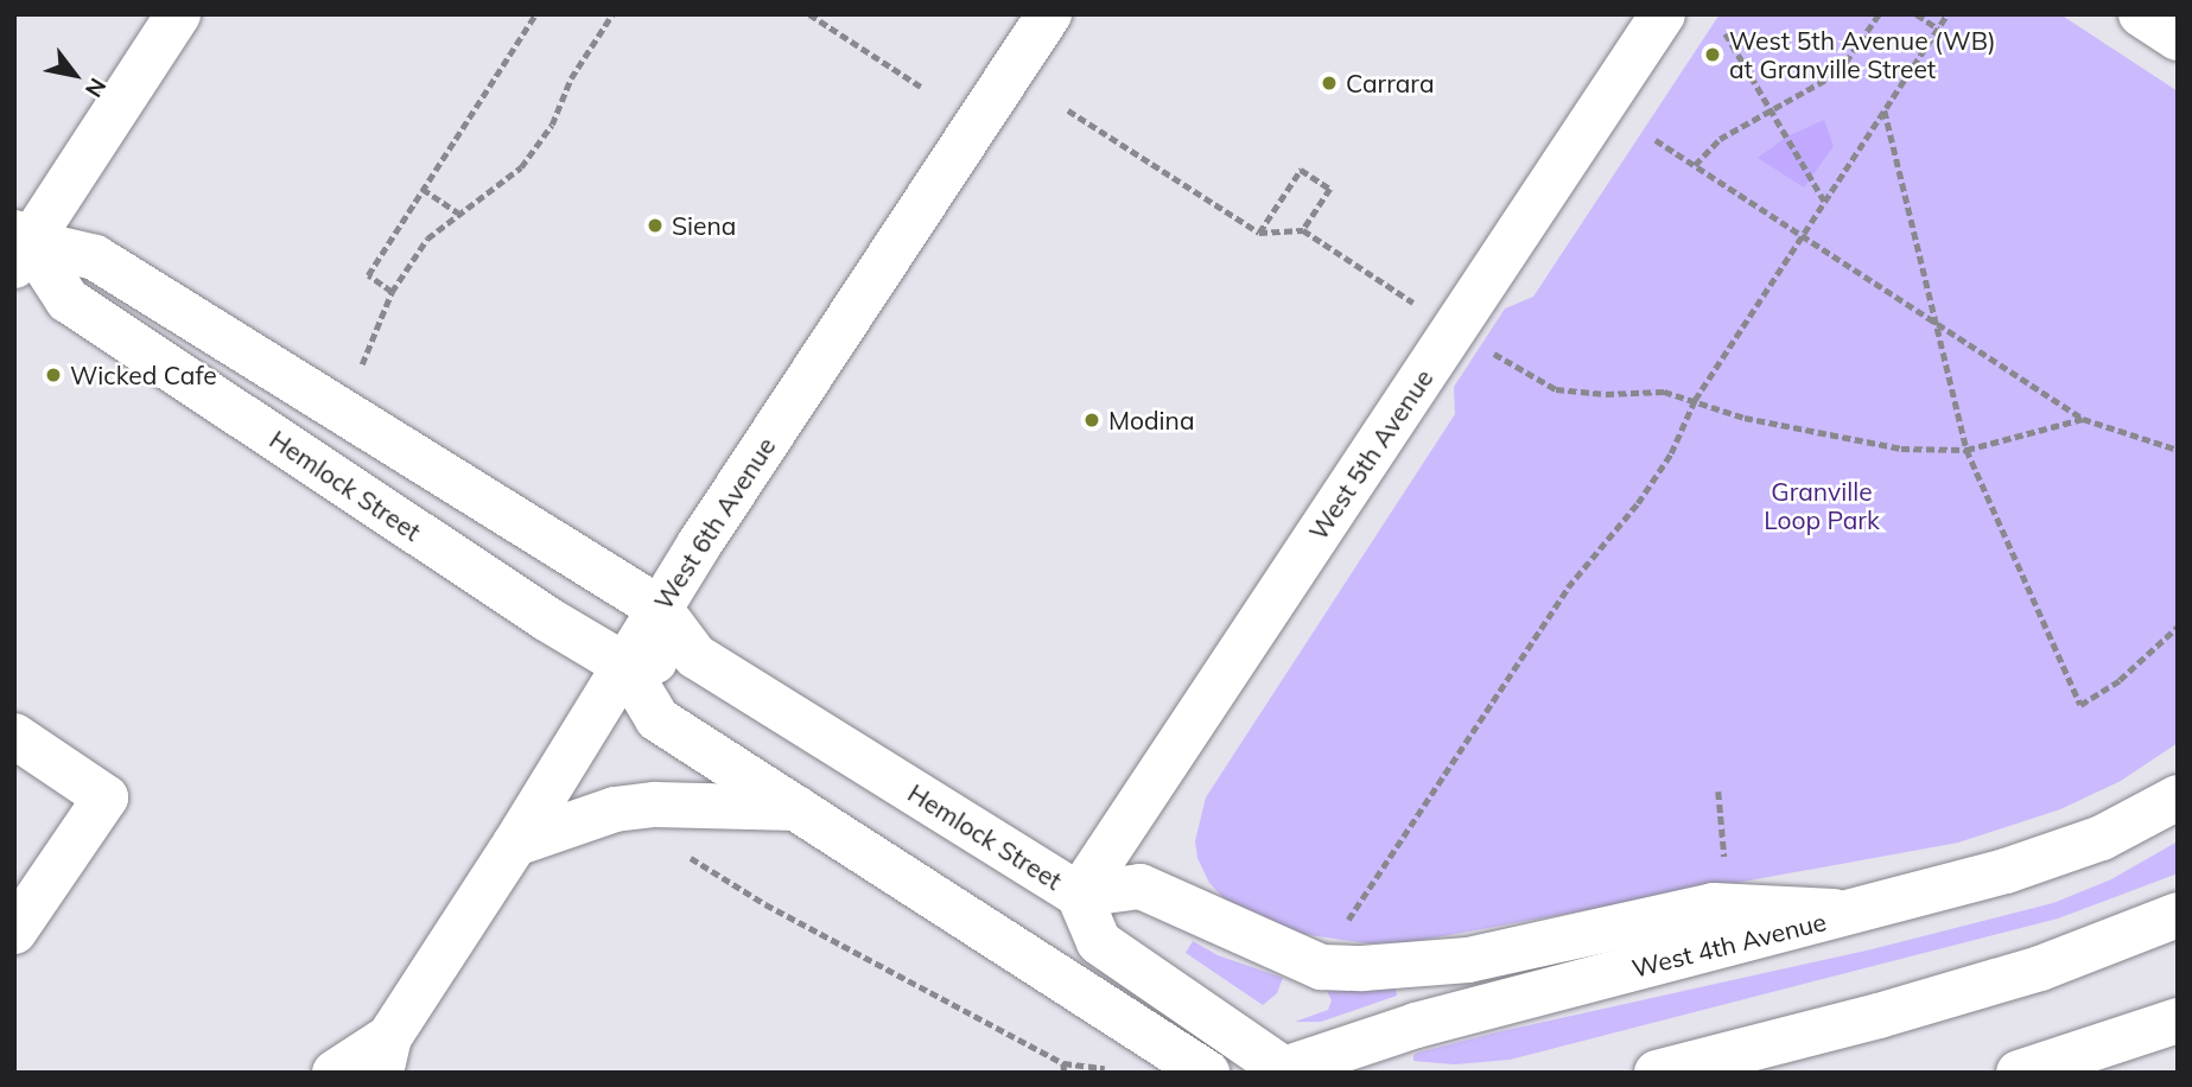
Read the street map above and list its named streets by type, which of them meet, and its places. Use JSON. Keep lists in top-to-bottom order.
{
  "streets": {
    "main road": [
      "West 5th Avenue",
      "Hemlock Street",
      "West 6th Avenue",
      "West 4th Avenue"
    ]
  },
  "crossings": [
    ["West 5th Avenue", "Hemlock Street"],
    ["Hemlock Street", "West 6th Avenue"],
    ["Hemlock Street", "West 4th Avenue"]
  ],
  "parks": ["Granville Loop Park"],
  "places": [
    "West 5th Avenue (WB) at Granville Street",
    "Carrara",
    "Siena",
    "Wicked Cafe",
    "Modina"
  ],
  "north": "bottom right"
}
